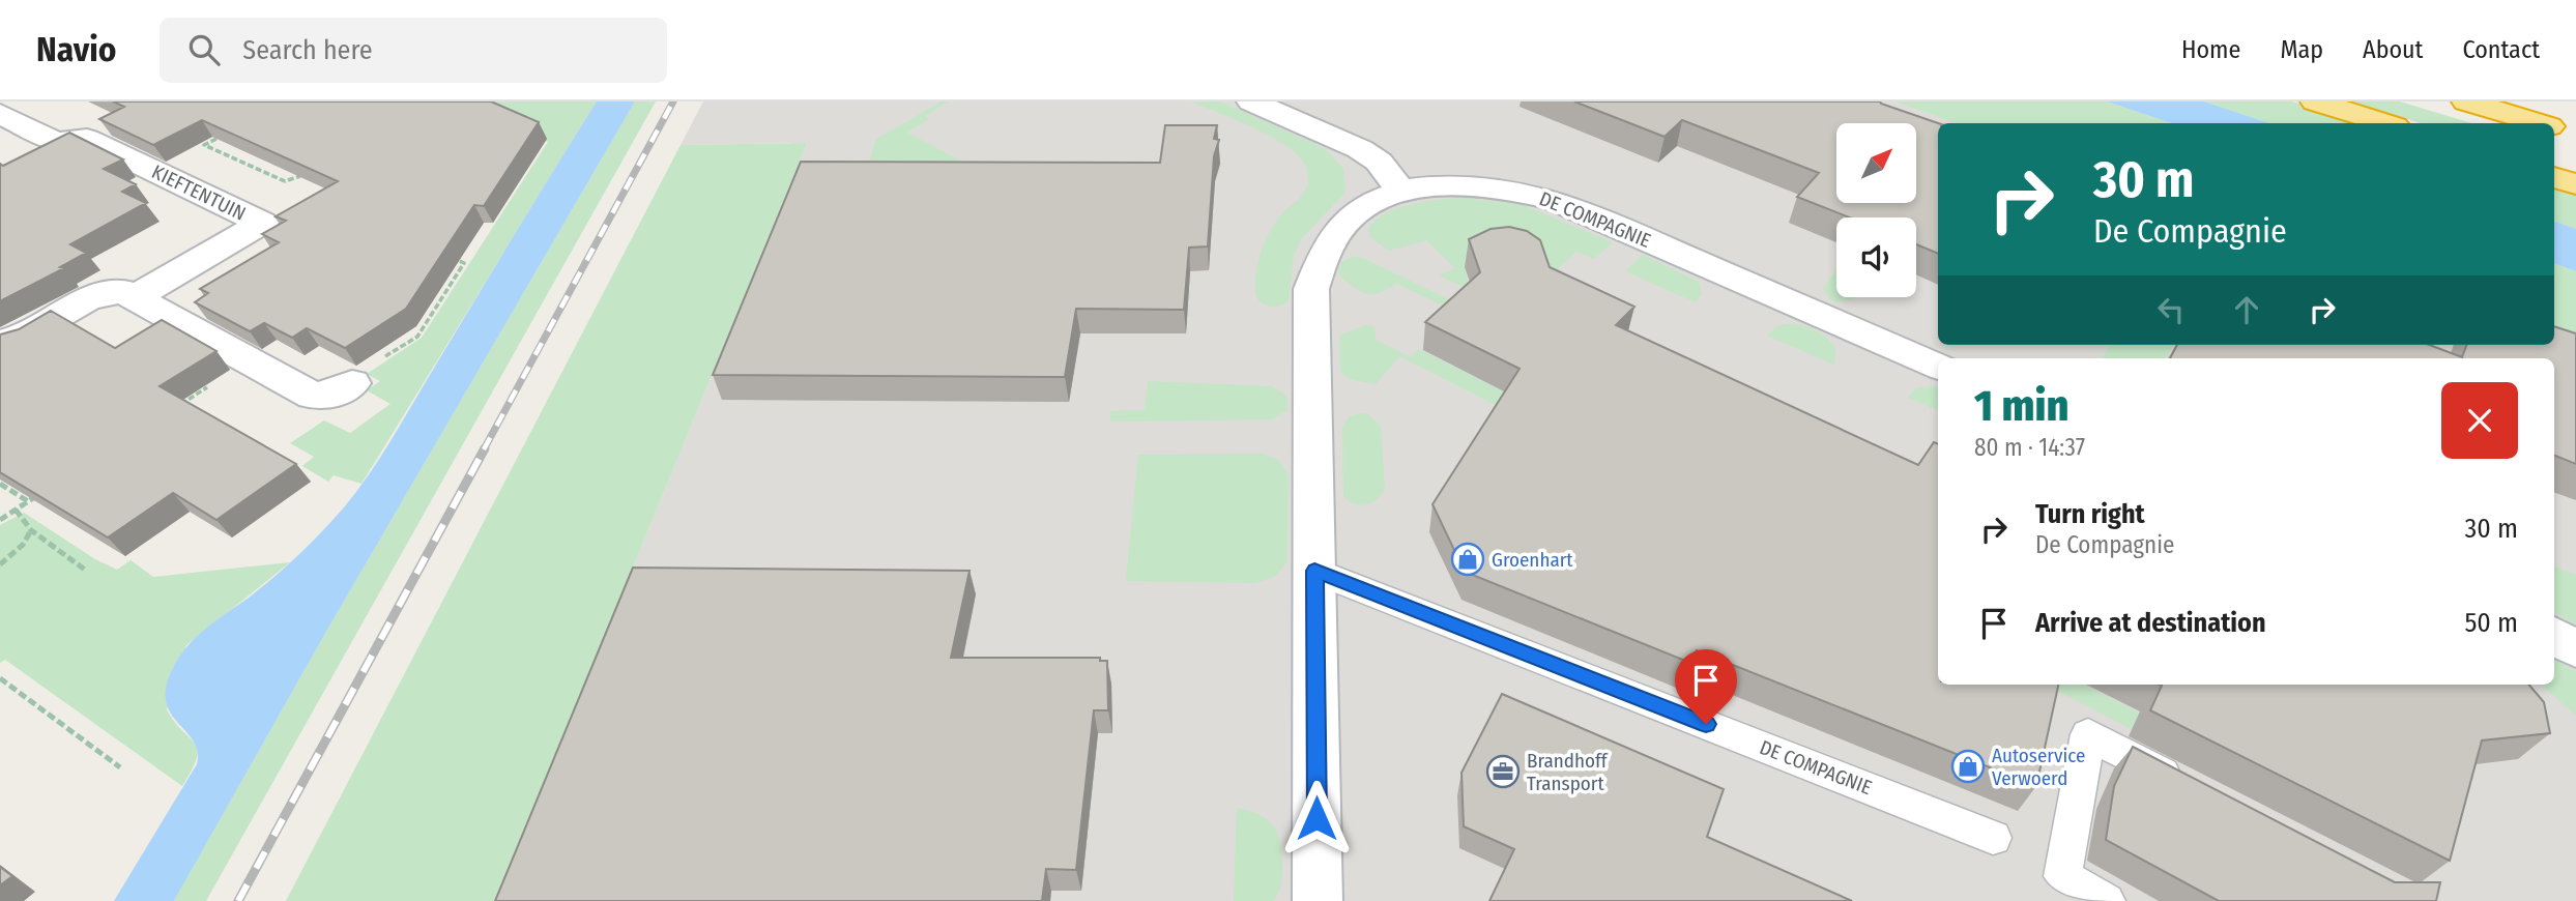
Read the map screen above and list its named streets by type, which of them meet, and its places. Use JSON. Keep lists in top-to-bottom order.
{
  "streets": {
    "street": ["KIEFTENTUIN", "DE COMPAGNIE"]
  },
  "places": {
    "shop": ["Groenhart", "Autoservice Verwoerd"],
    "office": ["Brandhoff Transport"]
  },
  "north": "top right",
  "page": {
    "header": "Navio",
    "search": "Search here",
    "nav": [
      "Home",
      "Map",
      "About",
      "Contact"
    ],
    "turn": ["30 m", "De Compagnie"],
    "heading": ["1 min", "80 m · 14:37"],
    "list": [
      {
        "name": "Turn right",
        "note": "De Compagnie",
        "value": "30 m"
      },
      {
        "name": "Arrive at destination",
        "value": "50 m"
      }
    ]
  }
}
